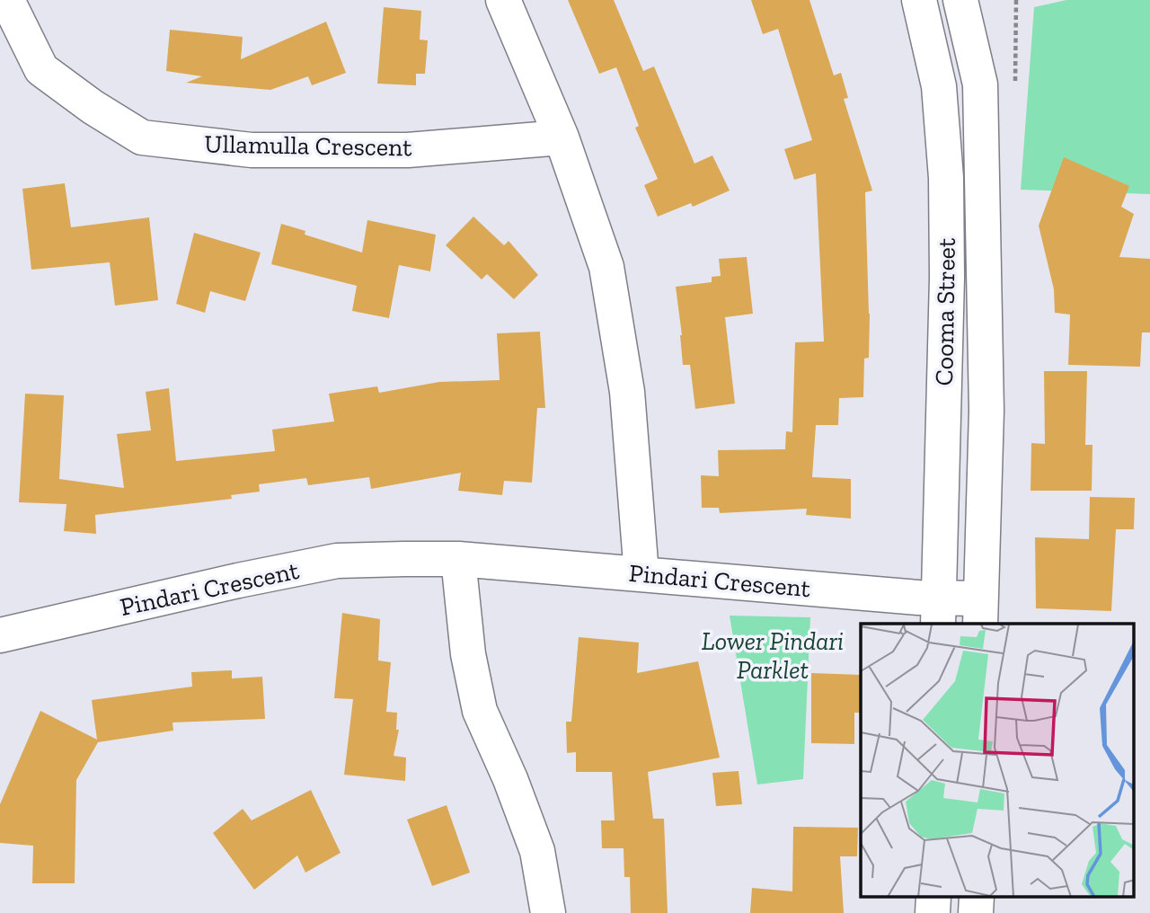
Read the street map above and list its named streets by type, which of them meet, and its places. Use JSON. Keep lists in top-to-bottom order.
{
  "streets": {
    "street": ["Ullamulla Crescent", "Cooma Street", "Pindari Crescent"]
  },
  "crossings": [
    ["Cooma Street", "Pindari Crescent"]
  ],
  "parks": ["Lower Pindari Parklet"]
}
